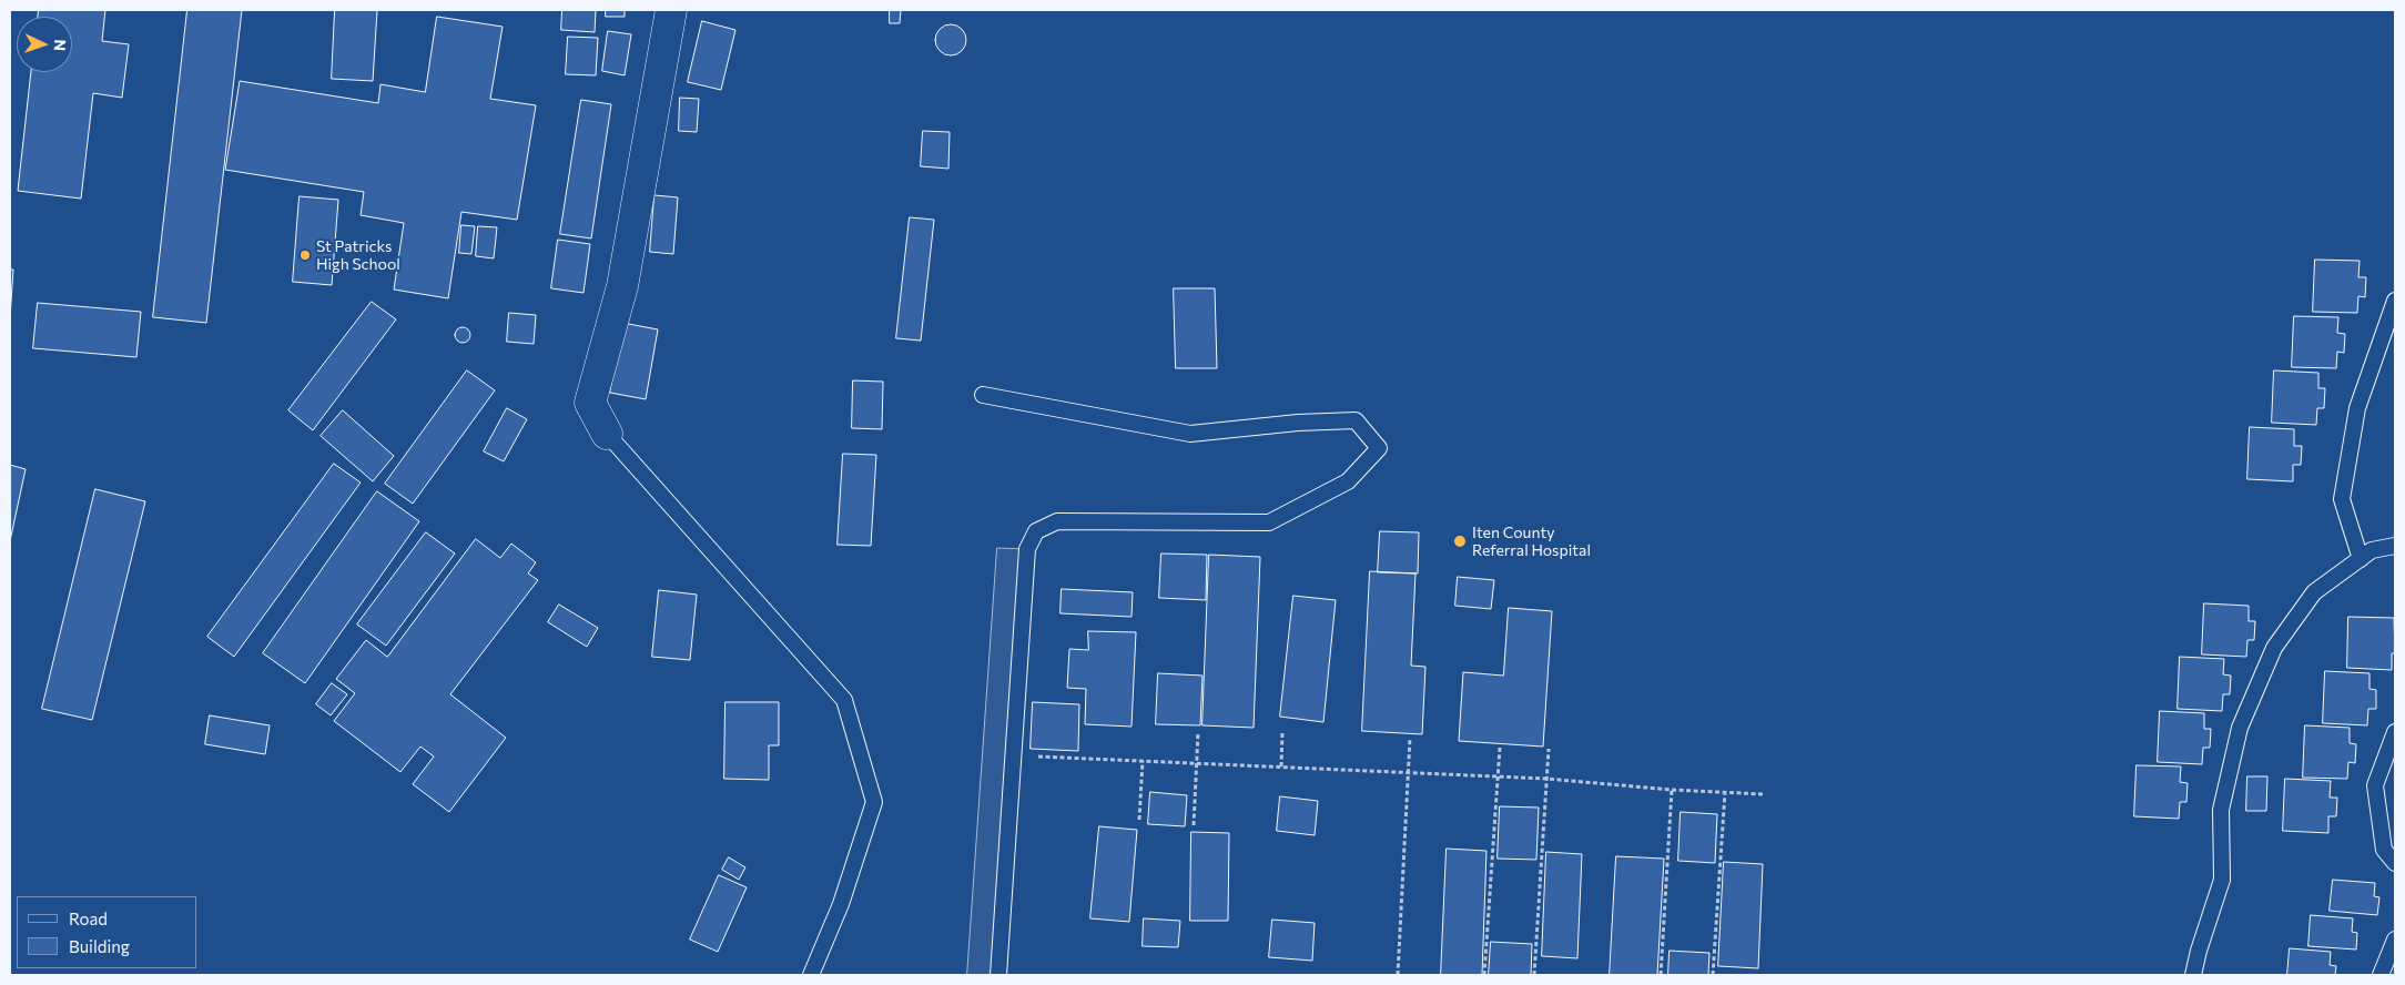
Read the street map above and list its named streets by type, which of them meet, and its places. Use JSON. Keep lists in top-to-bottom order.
{
  "places": ["St Patricks High School", "Iten County Referral Hospital"],
  "legend": ["Road", "Building"],
  "north": "right"
}
